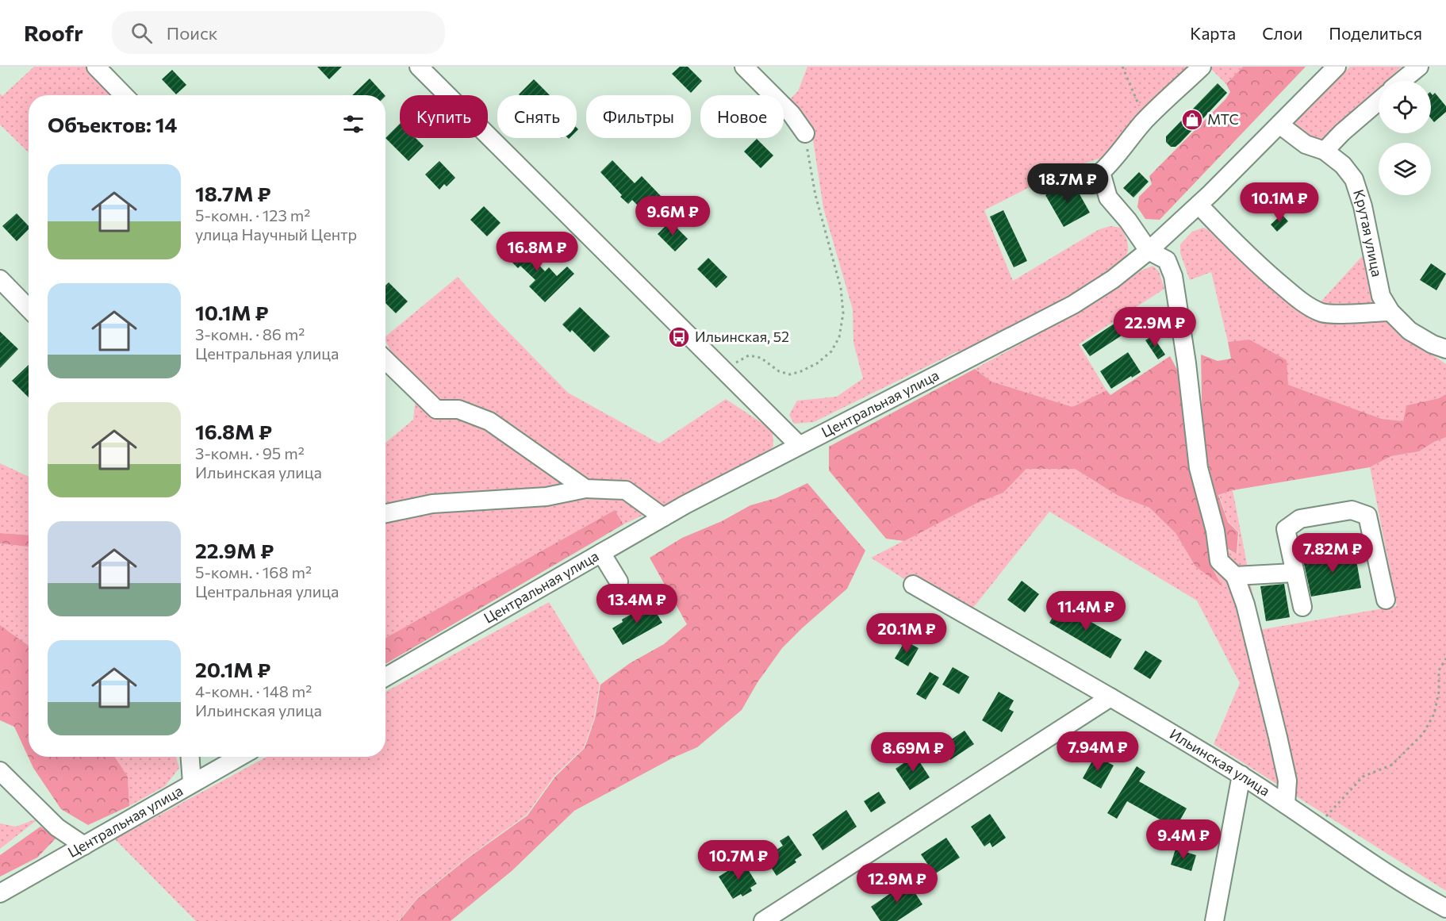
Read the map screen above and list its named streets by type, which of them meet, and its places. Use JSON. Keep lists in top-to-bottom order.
{
  "streets": {
    "street": ["Крутая улица", "Центральная улица", "Ильинская улица"]
  },
  "crossings": [
    ["Крутая улица", "Центральная улица"]
  ],
  "places": {
    "shop": ["МТС"],
    "bus stop": ["Ильинская, 52"]
  },
  "page": {
    "header": "Roofr",
    "search": "Поиск",
    "nav": ["Карта", "Слои", "Поделиться"],
    "chip": [
      "Купить",
      "Снять",
      "Фильтры",
      "Новое"
    ],
    "heading": "Объектов: 14",
    "list": [
      {
        "name": "18.7M ₽",
        "note": "5-комн. · 123 m² · улица Научный Центр"
      },
      {
        "name": "10.1M ₽",
        "note": "3-комн. · 86 m² · Центральная улица"
      },
      {
        "name": "16.8M ₽",
        "note": "3-комн. · 95 m² · Ильинская улица"
      },
      {
        "name": "22.9M ₽",
        "note": "5-комн. · 168 m² · Центральная улица"
      },
      {
        "name": "20.1M ₽",
        "note": "4-комн. · 148 m² · Ильинская улица"
      }
    ],
    "price": [
      "18.7M ₽",
      "10.1M ₽",
      "9.6M ₽",
      "16.8M ₽",
      "22.9M ₽",
      "7.82M ₽",
      "13.4M ₽",
      "11.4M ₽",
      "20.1M ₽",
      "7.94M ₽",
      "8.69M ₽",
      "9.4M ₽",
      "10.7M ₽",
      "12.9M ₽"
    ]
  }
}
